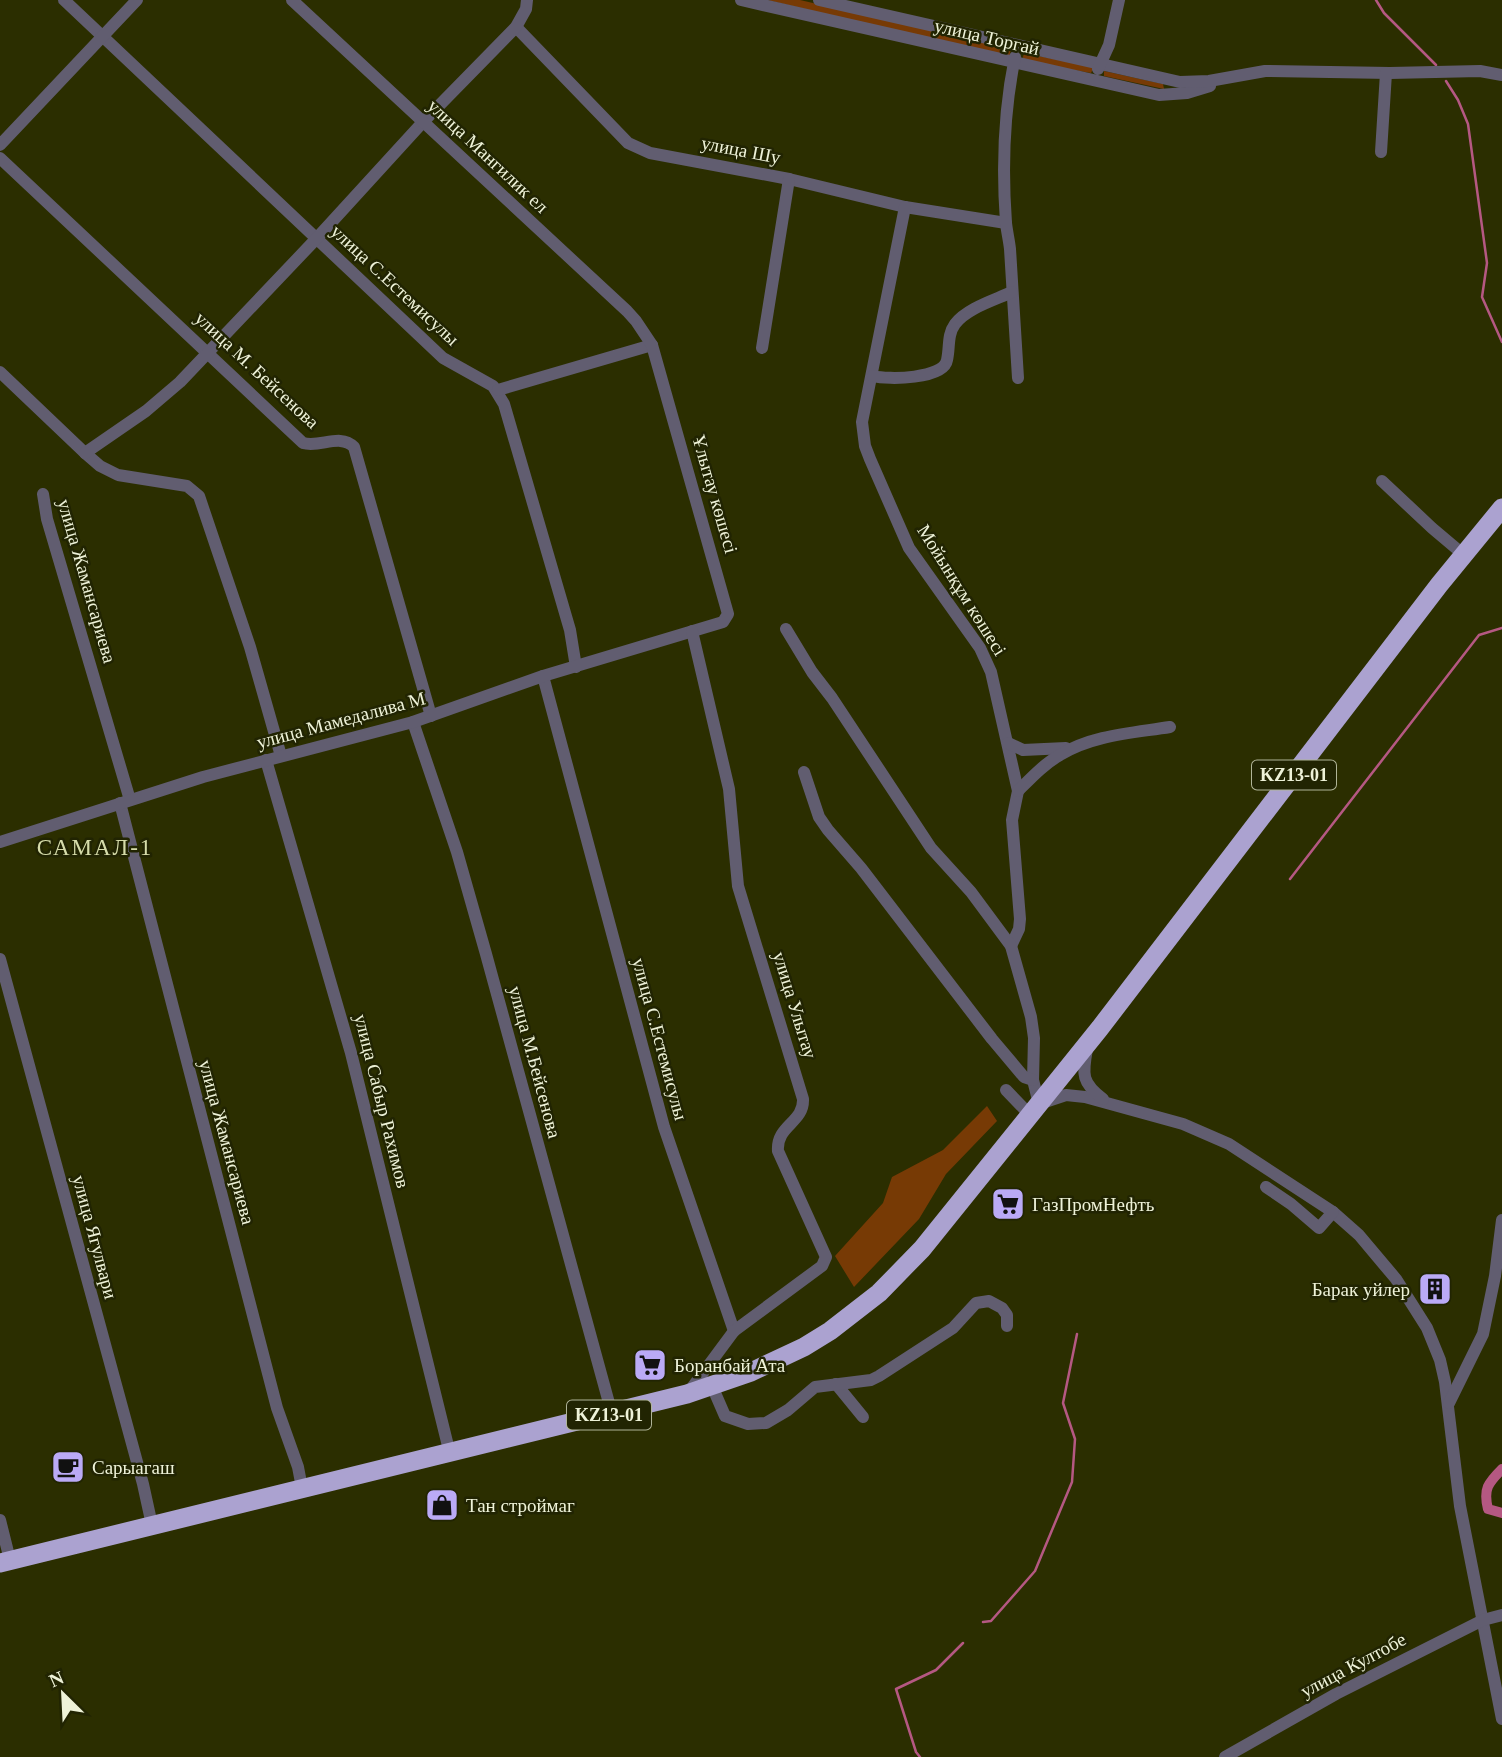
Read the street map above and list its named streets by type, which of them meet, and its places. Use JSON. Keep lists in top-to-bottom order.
{
  "streets": {
    "highway": ["KZ13-01"],
    "street": [
      "улица Торгай",
      "улица Шу",
      "улица Мангилик ел",
      "улица С.Естемисулы",
      "улица М. Бейсенова",
      "Ұлытау көшесі",
      "улица Жамансариева",
      "Мойынқұм көшесі",
      "улица Мамедалива М",
      "улица Улытау",
      "улица М.Бейсенова",
      "улица Сабыр Рахимов",
      "улица Ягулвари",
      "улица Култобе"
    ]
  },
  "crossings": [
    ["улица Шу", "Мойынқұм көшесі"],
    ["улица Мангилик ел", "Ұлытау көшесі"],
    ["улица С.Естемисулы", "улица Мамедалива М"],
    ["улица С.Естемисулы", "улица Улытау"],
    ["улица М. Бейсенова", "улица Мамедалива М"],
    ["Ұлытау көшесі", "улица Мамедалива М"],
    ["Ұлытау көшесі", "улица Улытау"],
    ["улица Жамансариева", "улица Мамедалива М"],
    ["улица Жамансариева", "KZ13-01"],
    ["Мойынқұм көшесі", "KZ13-01"],
    ["улица Мамедалива М", "улица Улытау"],
    ["улица Мамедалива М", "улица М.Бейсенова"],
    ["улица Мамедалива М", "улица Сабыр Рахимов"],
    ["KZ13-01", "улица М.Бейсенова"],
    ["KZ13-01", "улица Сабыр Рахимов"],
    ["KZ13-01", "улица Ягулвари"]
  ],
  "districts": ["САМАЛ-1"],
  "places": {
    "supermarket": ["ГазПромНефть", "Боранбай Ата"],
    "building": ["Барак уйлер"],
    "cafe": ["Сарыагаш"],
    "shop": ["Тан строймаг"]
  },
  "north": "top left"
}
